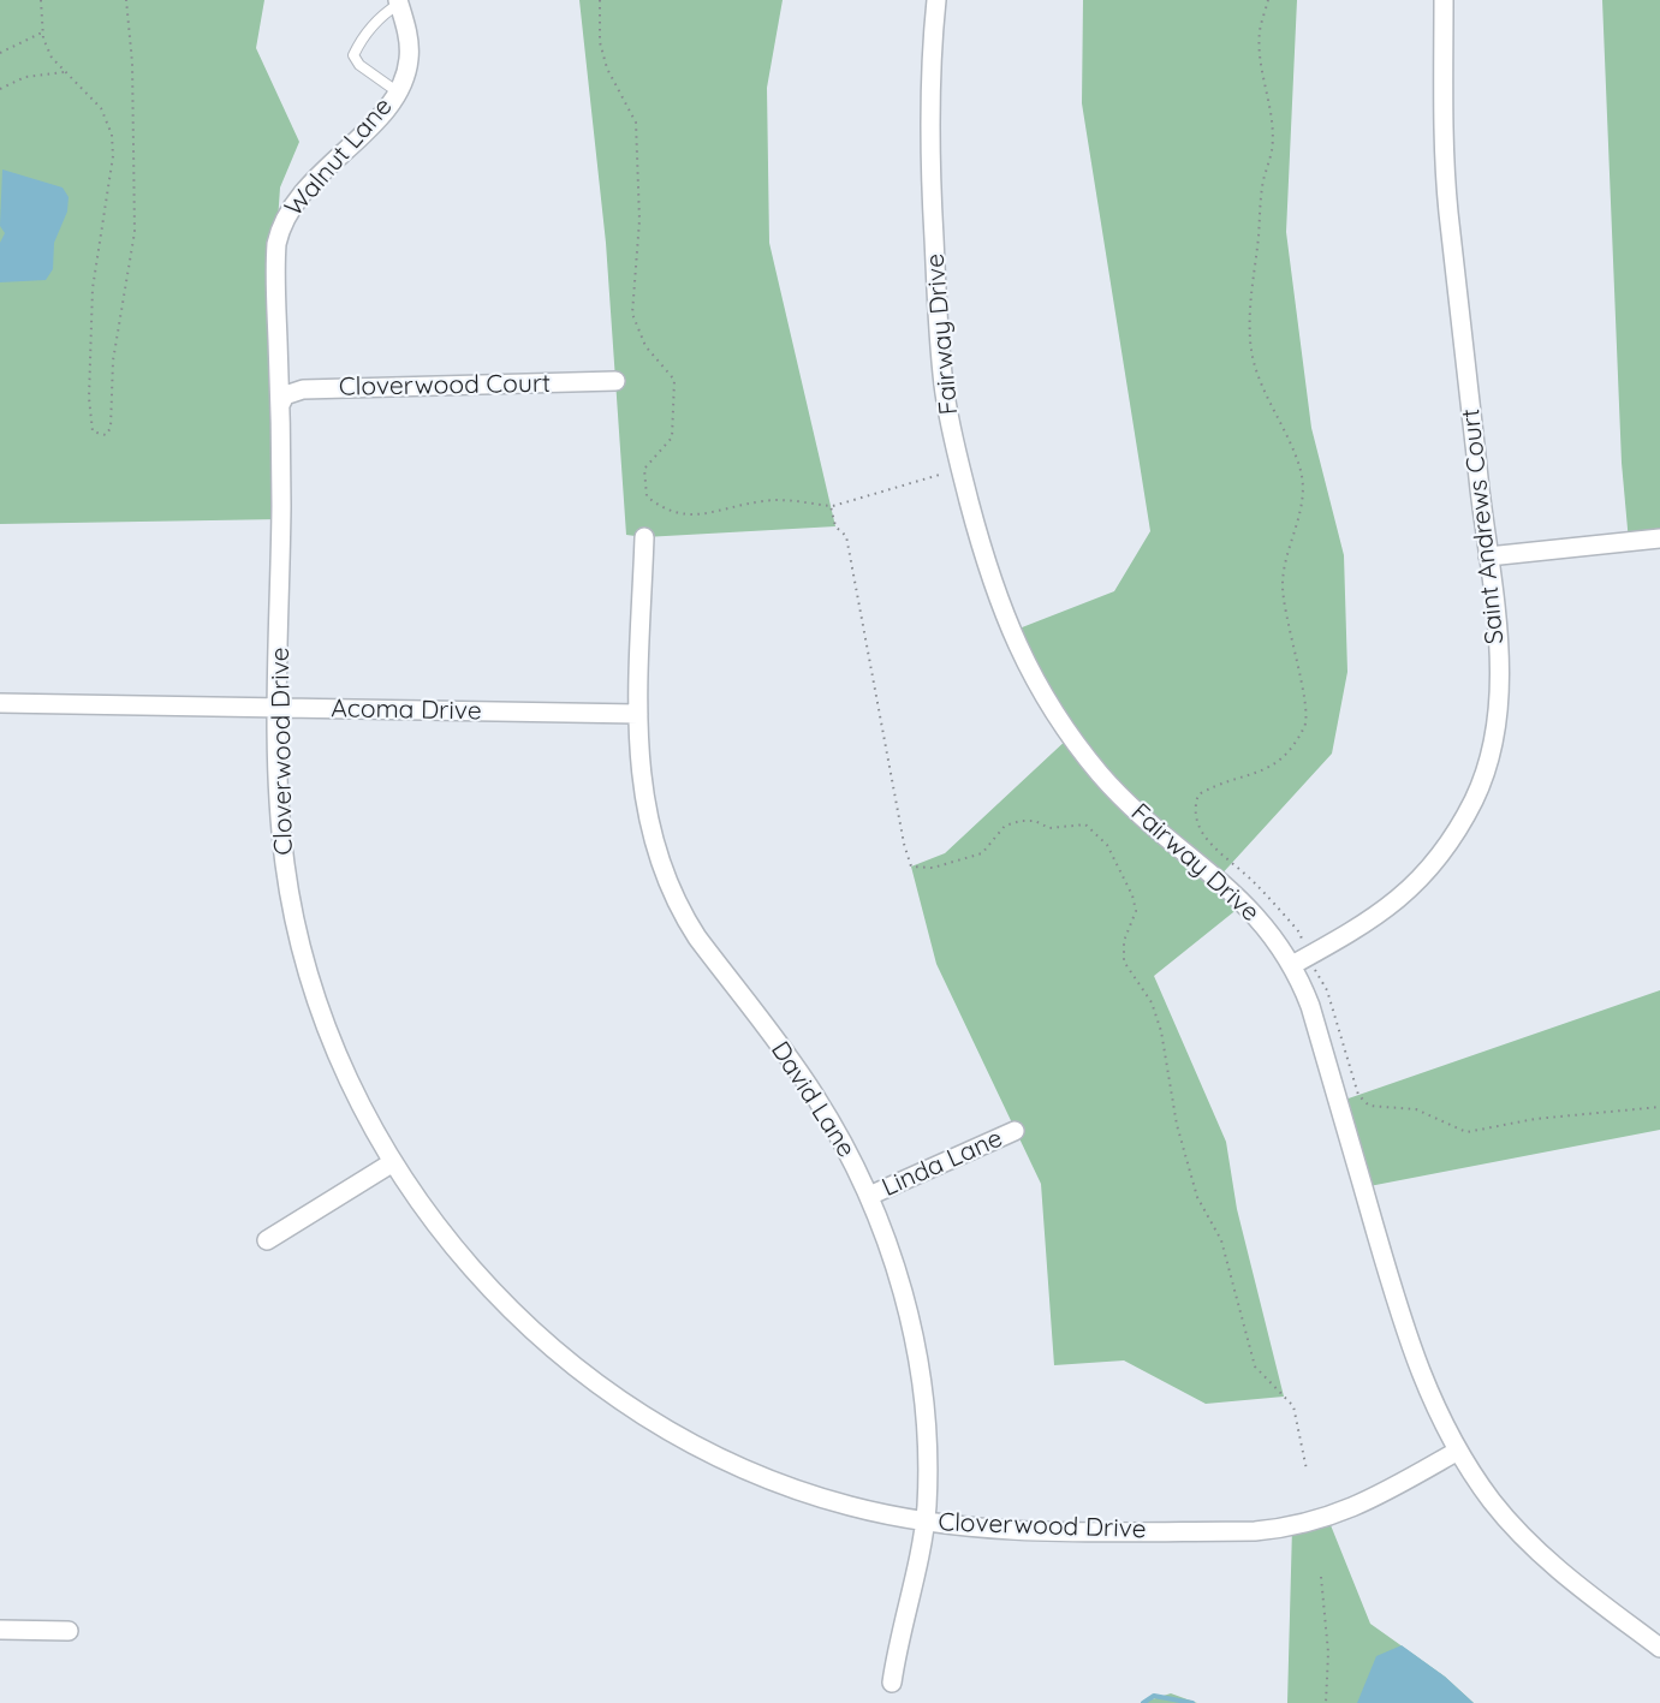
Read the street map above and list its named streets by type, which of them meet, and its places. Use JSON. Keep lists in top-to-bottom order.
{
  "streets": {
    "street": [
      "Walnut Lane",
      "Fairway Drive",
      "Cloverwood Court",
      "Saint Andrews Court",
      "Acoma Drive",
      "Cloverwood Drive",
      "David Lane",
      "Linda Lane"
    ]
  },
  "crossings": [
    ["Walnut Lane", "Cloverwood Court"],
    ["Walnut Lane", "Cloverwood Drive"],
    ["Fairway Drive", "Saint Andrews Court"],
    ["Fairway Drive", "Cloverwood Drive"],
    ["Cloverwood Court", "Cloverwood Drive"],
    ["Acoma Drive", "Cloverwood Drive"],
    ["Acoma Drive", "David Lane"],
    ["Cloverwood Drive", "David Lane"],
    ["David Lane", "Linda Lane"]
  ]
}
